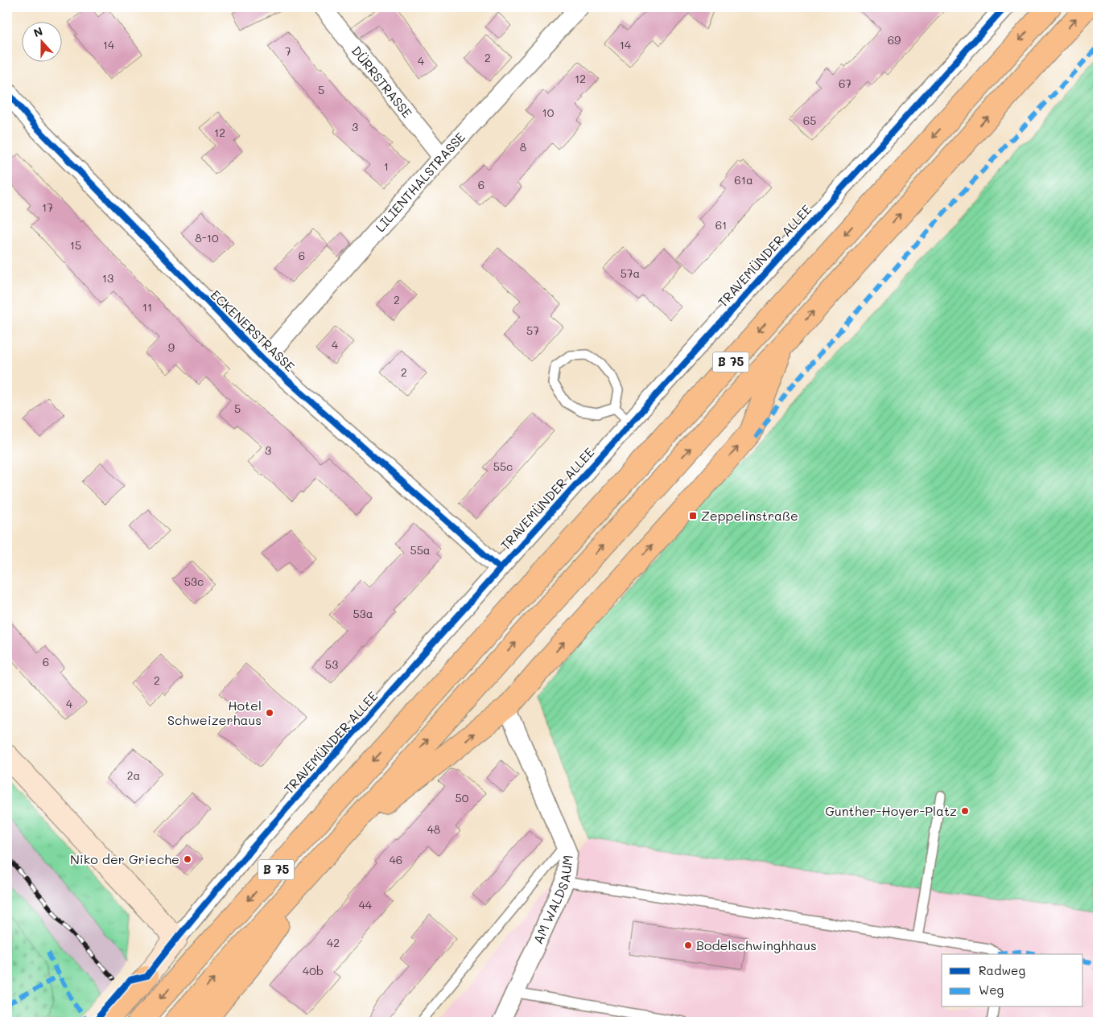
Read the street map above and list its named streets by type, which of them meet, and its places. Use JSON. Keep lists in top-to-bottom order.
{
  "streets": {
    "highway": ["B 75"],
    "street": [
      "DÜRRSTRASSE",
      "LILIENTHALSTRASSE",
      "TRAVEMÜNDER ALLEE",
      "ECKENERSTRASSE",
      "AM WALDSAUM"
    ]
  },
  "crossings": [
    ["DÜRRSTRASSE", "LILIENTHALSTRASSE"],
    ["LILIENTHALSTRASSE", "ECKENERSTRASSE"],
    ["TRAVEMÜNDER ALLEE", "ECKENERSTRASSE"]
  ],
  "places": {
    "transit": ["Zeppelinstraße"],
    "other": [
      "Hotel Schweizerhaus",
      "Gunther-Hoyer-Platz",
      "Niko der Grieche",
      "Bodelschwinghhaus"
    ]
  },
  "house_numbers": [
    "69",
    "14",
    "14",
    "7",
    "2",
    "4",
    "12",
    "67",
    "5",
    "10",
    "65",
    "3",
    "12",
    "8",
    "1",
    "61a",
    "6",
    "17",
    "61",
    "8-10",
    "15",
    "6",
    "57a",
    "13",
    "2",
    "11",
    "57",
    "4",
    "9",
    "2",
    "5",
    "3",
    "55c",
    "55a",
    "53c",
    "53a",
    "6",
    "53",
    "2",
    "4",
    "2a",
    "50",
    "48",
    "46",
    "44",
    "42",
    "40b"
  ],
  "legend": ["Radweg", "Weg"],
  "north": "top"
}
